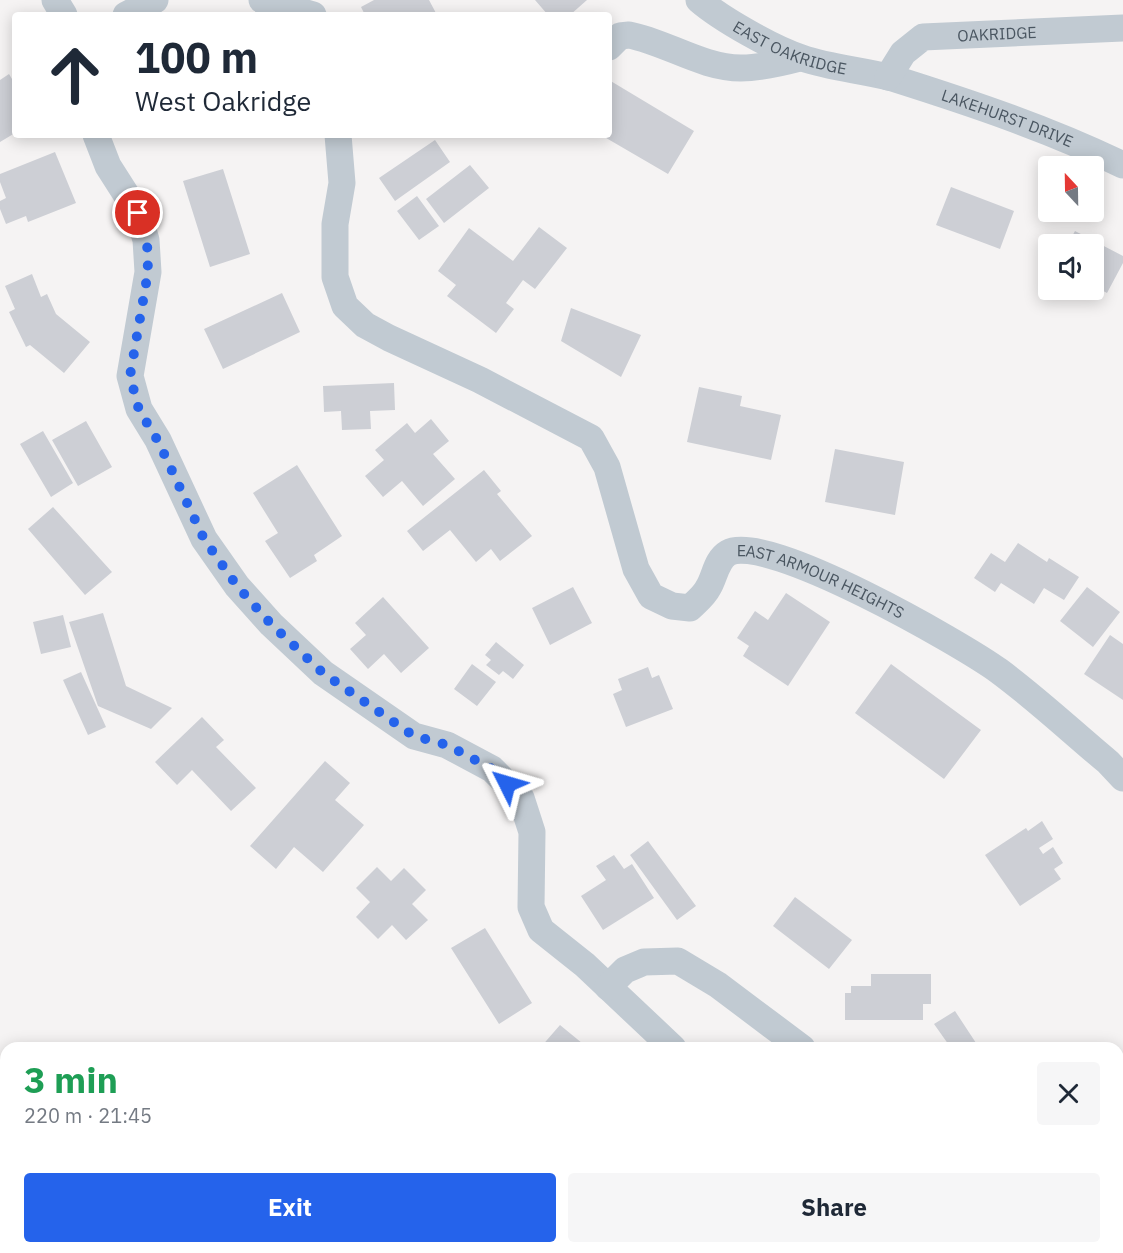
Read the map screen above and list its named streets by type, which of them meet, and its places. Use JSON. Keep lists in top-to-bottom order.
{
  "streets": {
    "street": [
      "OAKRIDGE",
      "EAST OAKRIDGE",
      "LAKEHURST DRIVE",
      "EAST ARMOUR HEIGHTS"
    ]
  },
  "crossings": [
    ["OAKRIDGE", "EAST OAKRIDGE"],
    ["OAKRIDGE", "LAKEHURST DRIVE"],
    ["EAST OAKRIDGE", "LAKEHURST DRIVE"]
  ],
  "north": "top",
  "page": {
    "turn": ["100 m", "West Oakridge"],
    "heading": ["3 min", "220 m · 21:45"],
    "buttons": ["Exit", "Share"]
  }
}
